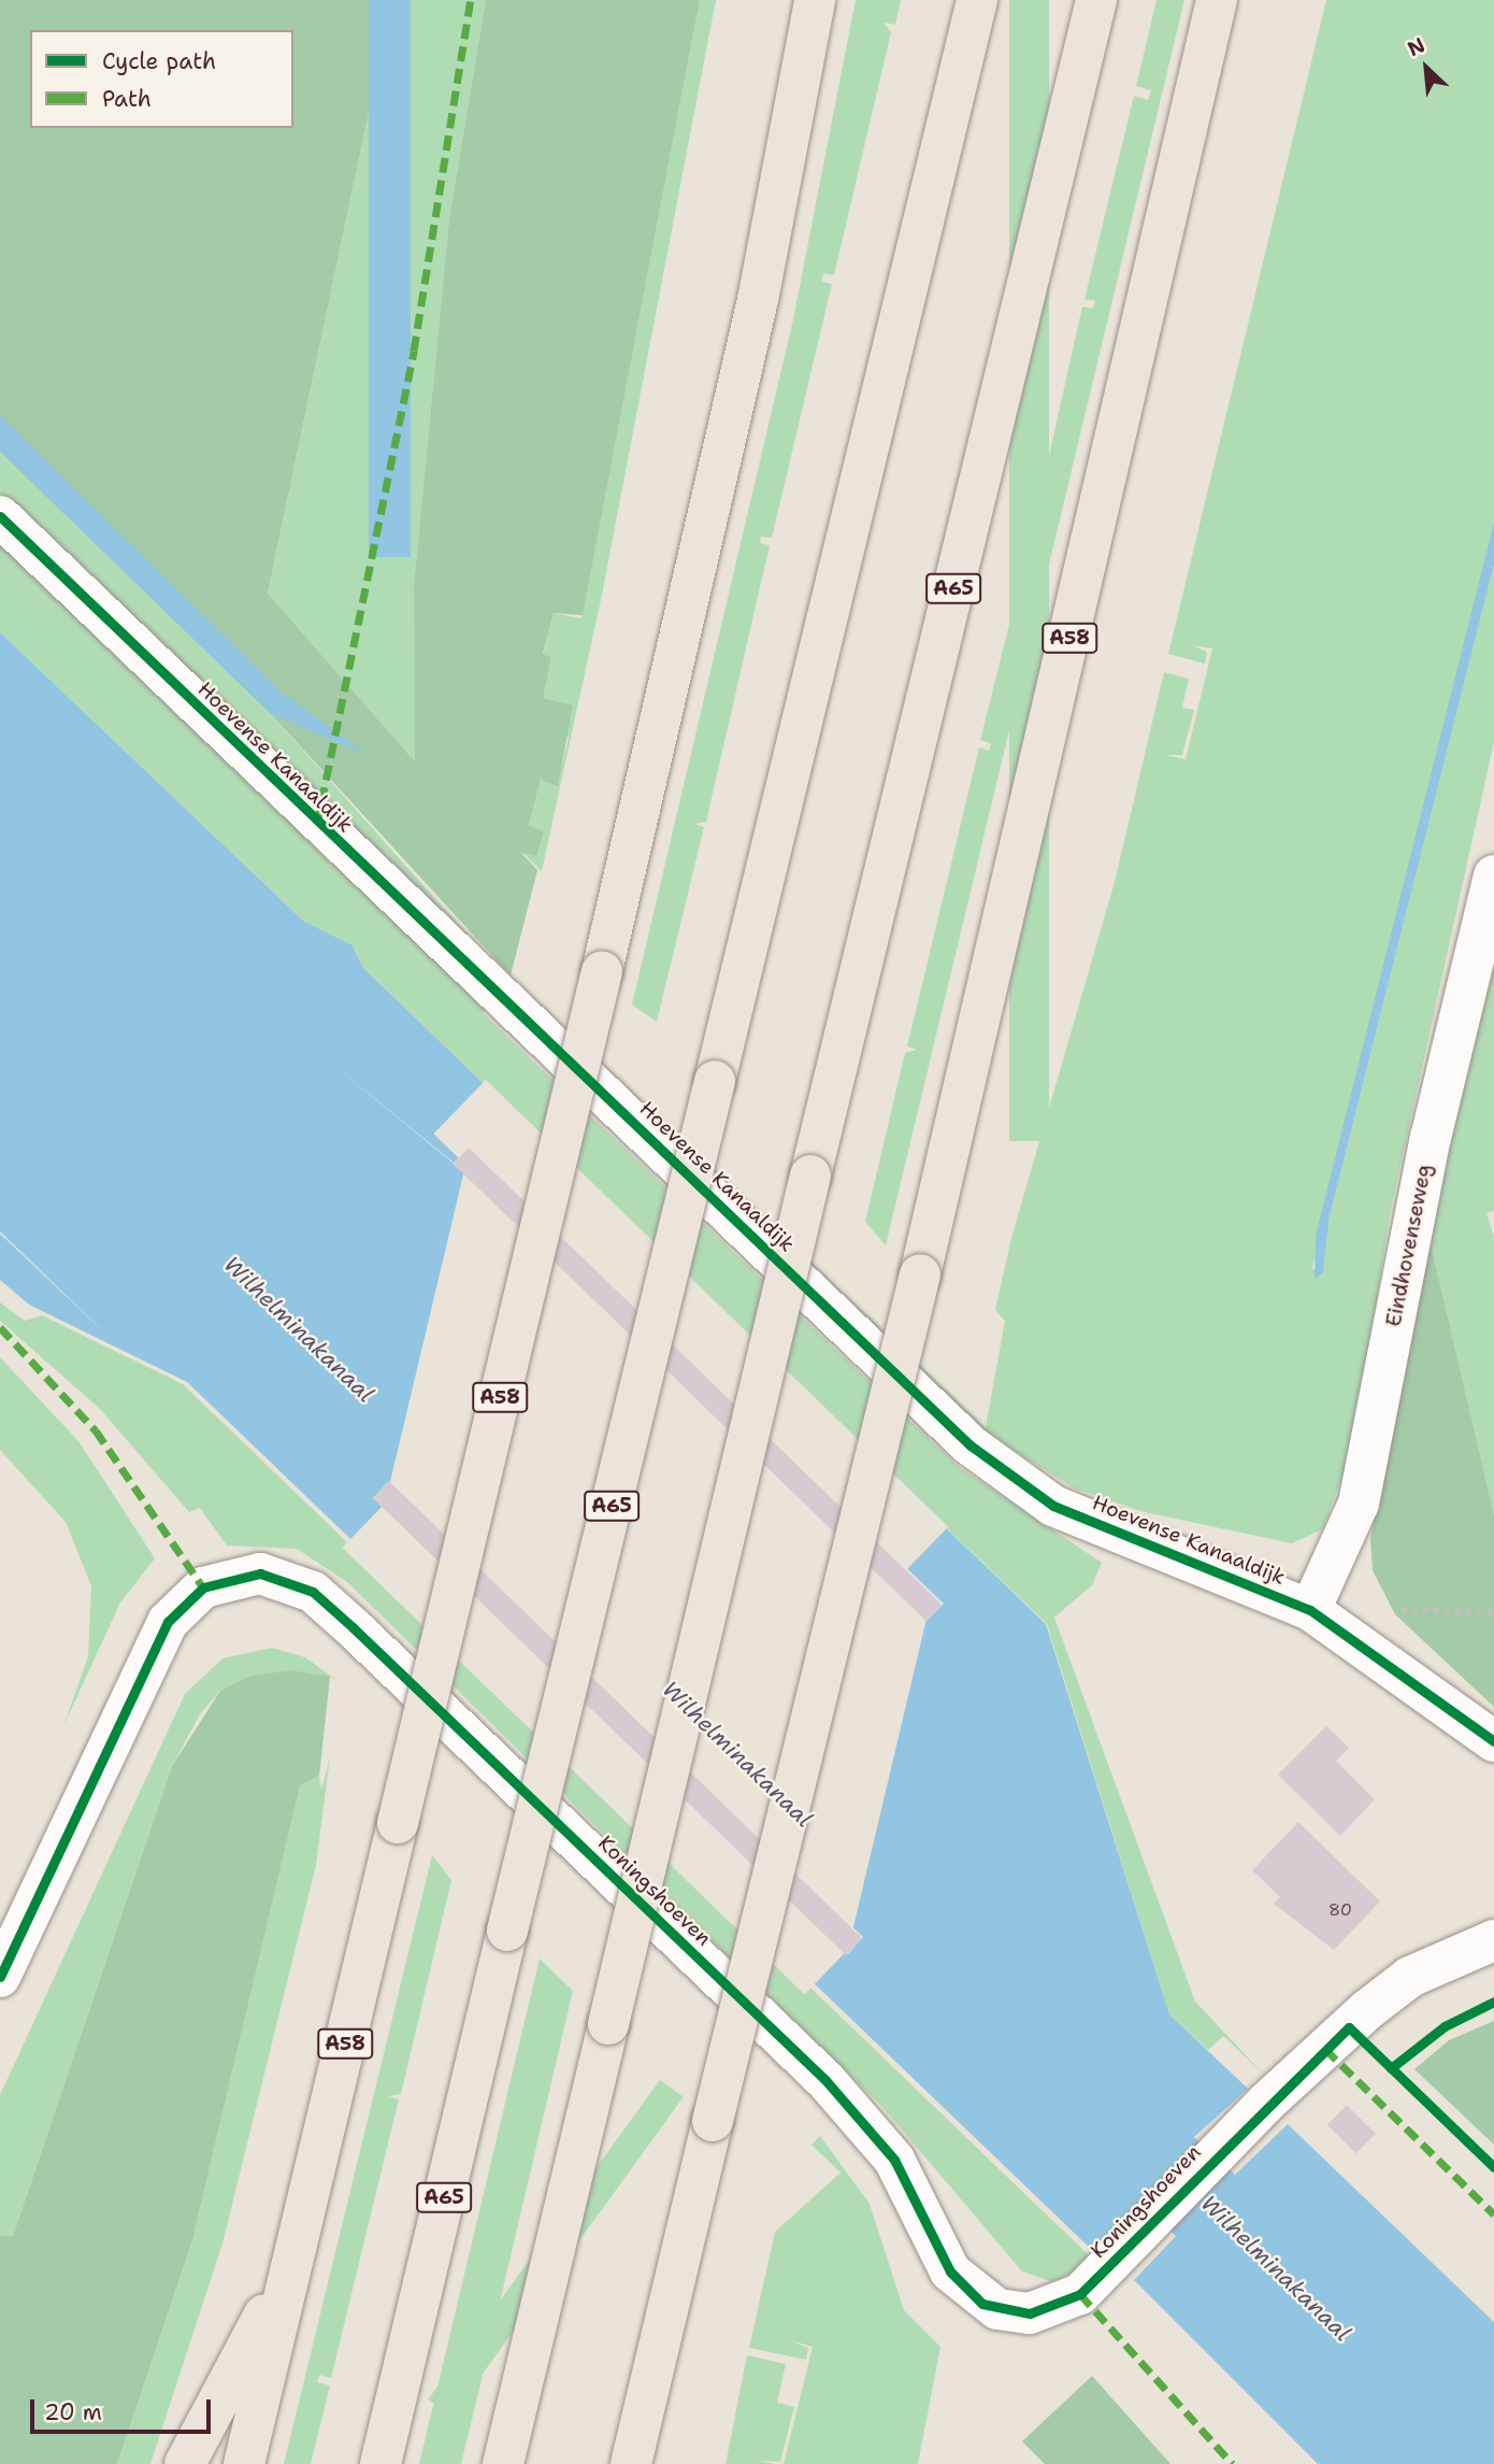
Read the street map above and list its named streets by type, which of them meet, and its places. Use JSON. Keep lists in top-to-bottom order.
{
  "streets": {
    "highway": ["A65", "A58"],
    "street": ["Hoevense Kanaaldijk", "Eindhovenseweg", "Koningshoeven"]
  },
  "crossings": [
    ["Hoevense Kanaaldijk", "Eindhovenseweg"]
  ],
  "water": ["Wilhelminakanaal"],
  "house_numbers": ["80"],
  "legend": ["Cycle path", "Path"],
  "scale_bar": "20 m",
  "north": "top left"
}
